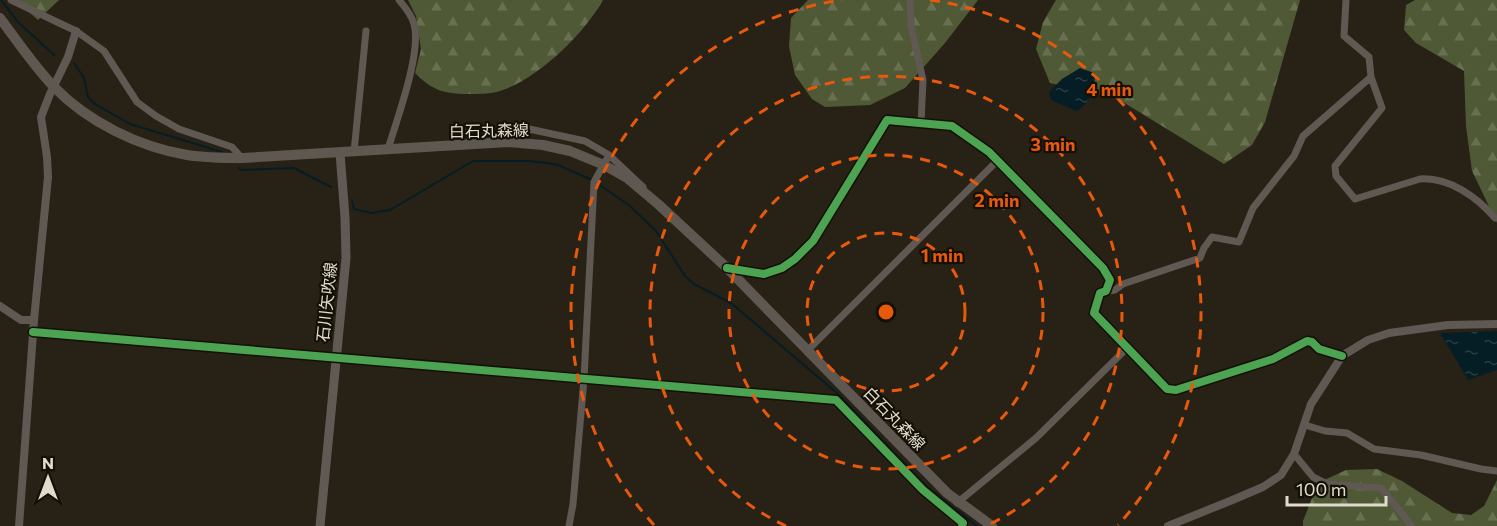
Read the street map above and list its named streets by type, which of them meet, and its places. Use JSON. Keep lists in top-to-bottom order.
{
  "streets": {
    "main road": ["白石丸森線", "石川矢吹線"]
  },
  "crossings": [
    ["白石丸森線", "石川矢吹線"]
  ],
  "scale_bar": "100 m",
  "north": "top",
  "rings": [
    "4 min",
    "3 min",
    "2 min",
    "1 min"
  ]
}
